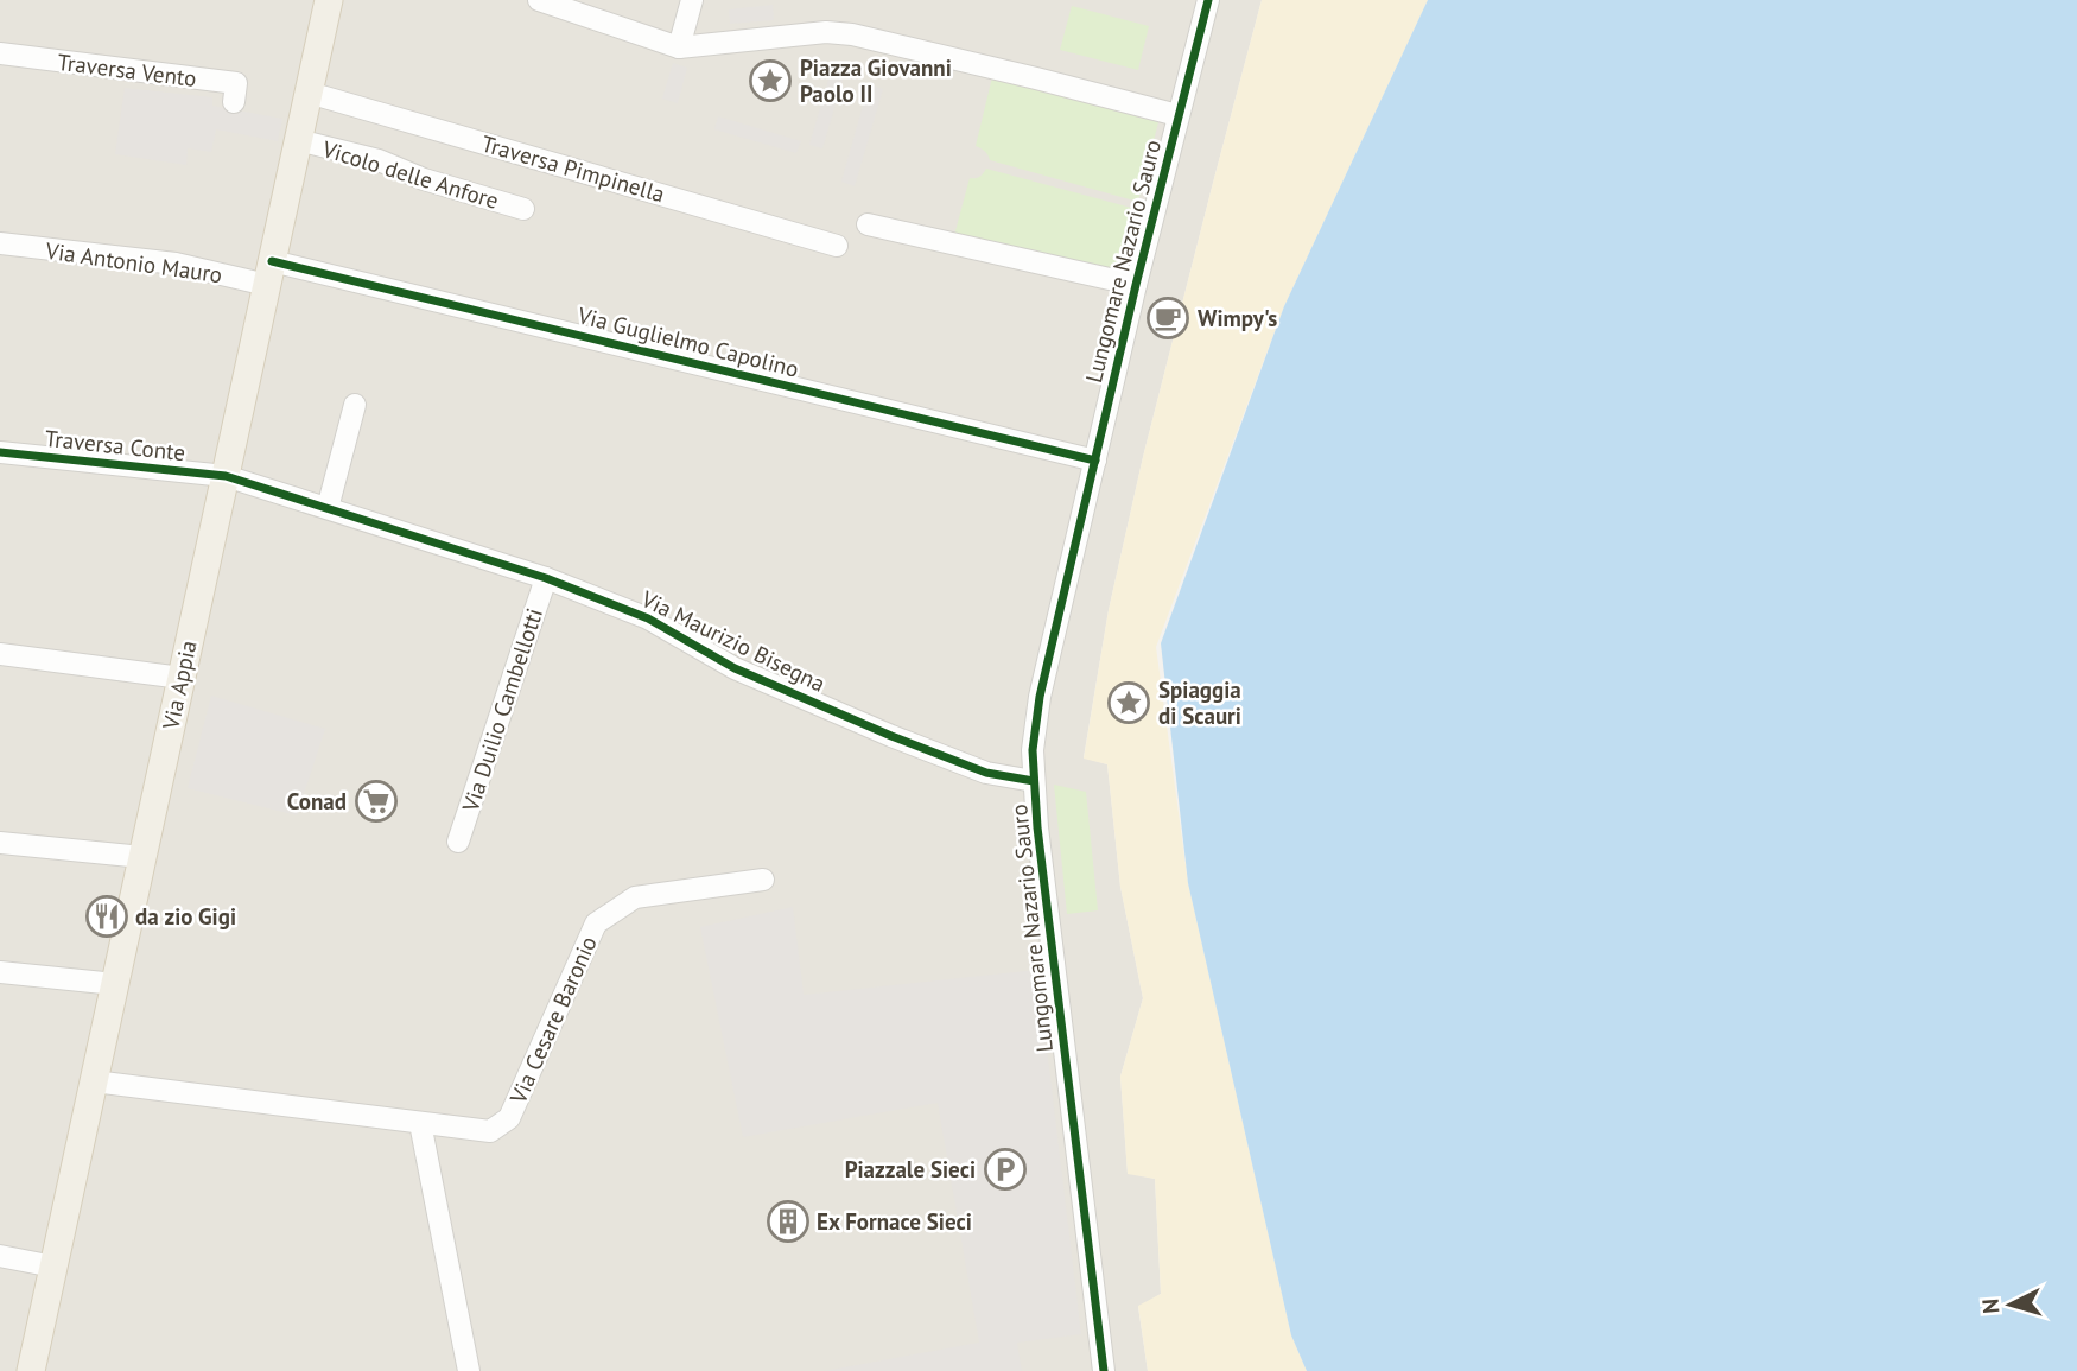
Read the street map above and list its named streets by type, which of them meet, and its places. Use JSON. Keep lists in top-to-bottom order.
{
  "streets": {
    "main road": ["Via Appia"],
    "street": [
      "Traversa Vento",
      "Traversa Pimpinella",
      "Vicolo delle Anfore",
      "Lungomare Nazario Sauro",
      "Via Antonio Mauro",
      "Via Guglielmo Capolino",
      "Traversa Conte",
      "Via Maurizio Bisegna",
      "Via Duilio Cambellotti",
      "Via Cesare Baronio"
    ]
  },
  "crossings": [
    ["Traversa Pimpinella", "Via Appia"],
    ["Vicolo delle Anfore", "Via Appia"],
    ["Lungomare Nazario Sauro", "Via Guglielmo Capolino"],
    ["Lungomare Nazario Sauro", "Via Maurizio Bisegna"],
    ["Via Antonio Mauro", "Via Guglielmo Capolino"],
    ["Via Antonio Mauro", "Via Appia"],
    ["Via Guglielmo Capolino", "Via Appia"],
    ["Traversa Conte", "Via Maurizio Bisegna"],
    ["Traversa Conte", "Via Appia"],
    ["Via Maurizio Bisegna", "Via Appia"],
    ["Via Maurizio Bisegna", "Via Duilio Cambellotti"],
    ["Via Appia", "Via Cesare Baronio"]
  ],
  "places": {
    "place": ["Piazza Giovanni Paolo II", "Spiaggia di Scauri"],
    "cafe": ["Wimpy's"],
    "supermarket": ["Conad"],
    "restaurant": ["da zio Gigi"],
    "parking": ["Piazzale Sieci"],
    "building": ["Ex Fornace Sieci"]
  },
  "north": "left"
}
